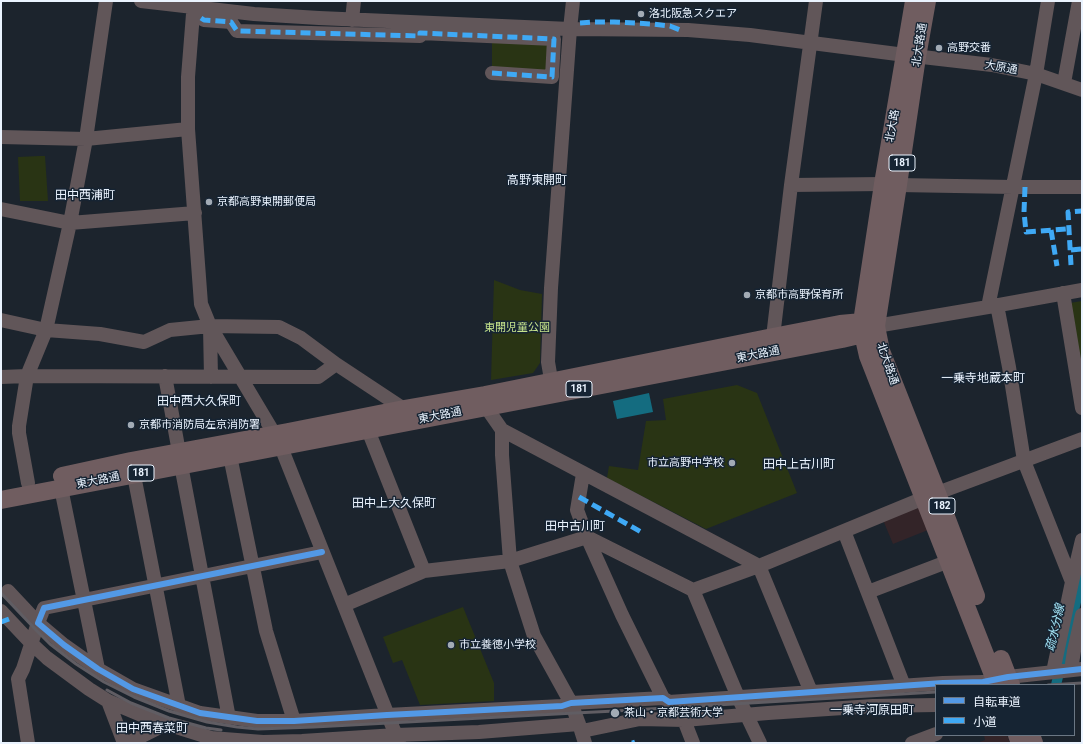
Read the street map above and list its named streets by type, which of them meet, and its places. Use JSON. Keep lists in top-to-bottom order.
{
  "streets": {
    "main road": [
      "北大路通",
      "181",
      "東大路通",
      "182"
    ],
    "street": ["大原通"]
  },
  "crossings": [
    ["北大路通", "大原通"],
    ["北大路通", "181"],
    ["北大路通", "東大路通"],
    ["大原通", "181"]
  ],
  "districts": [
    "高野東開町",
    "田中西浦町",
    "一乗寺地蔵本町",
    "田中西大久保町",
    "田中上古川町",
    "田中上大久保町",
    "田中古川町",
    "一乗寺河原田町",
    "田中西春菜町"
  ],
  "water": ["疏水分線"],
  "parks": ["東開児童公園"],
  "places": [
    "洛北阪急スクエア",
    "高野交番",
    "京都高野東開郵便局",
    "京都市高野保育所",
    "京都市消防局左京消防署",
    "市立高野中学校",
    "市立養徳小学校",
    "茶山・京都芸術大学"
  ],
  "legend": ["自転車道", "小道"]
}
